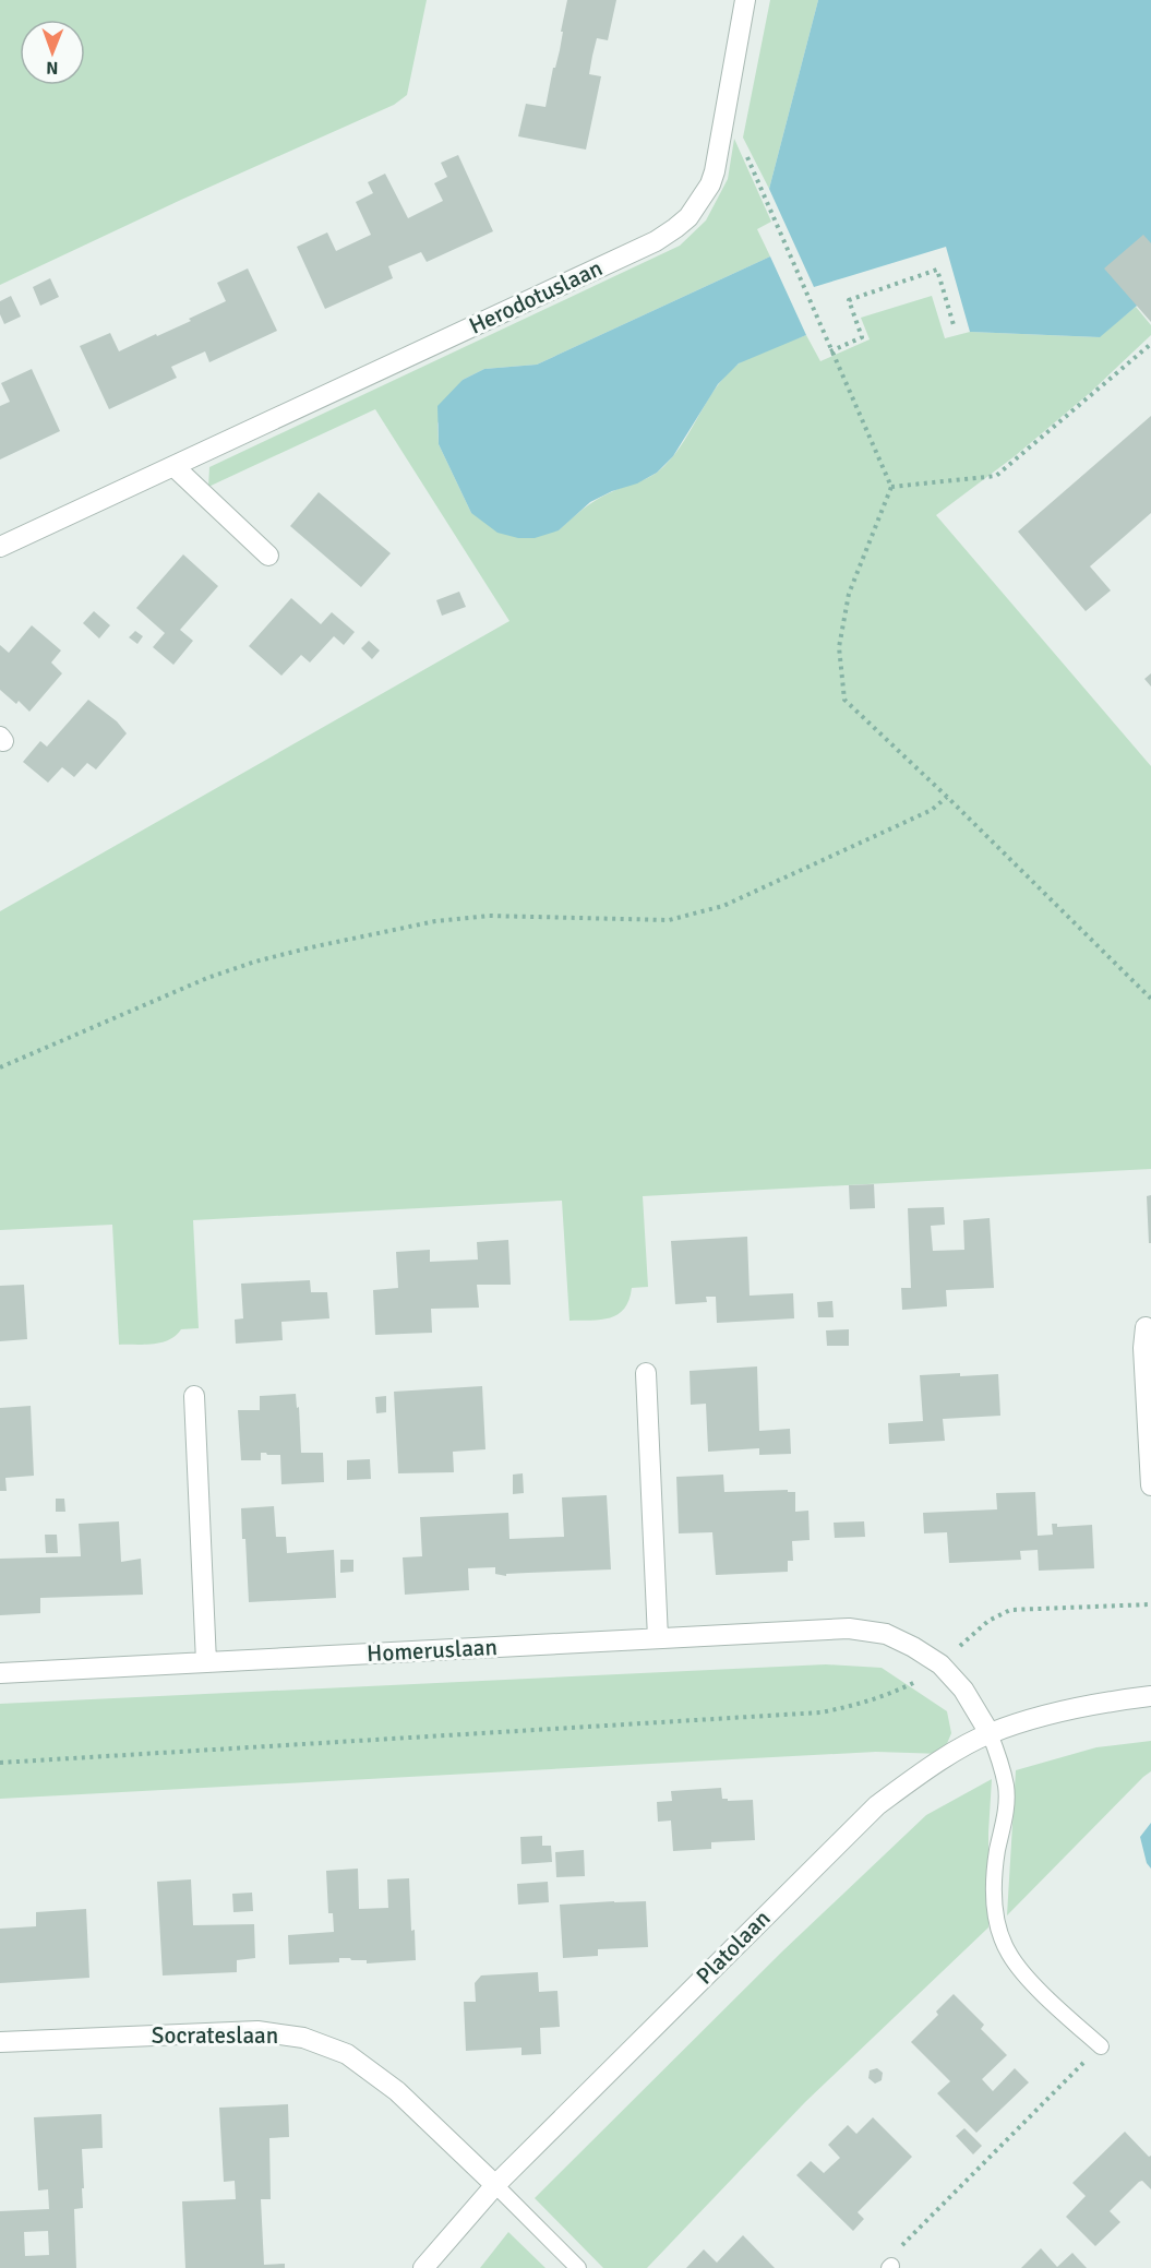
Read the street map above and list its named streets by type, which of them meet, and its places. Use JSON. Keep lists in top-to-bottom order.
{
  "streets": {
    "street": [
      "Herodotuslaan",
      "Homeruslaan",
      "Platolaan",
      "Socrateslaan"
    ]
  },
  "crossings": [
    ["Homeruslaan", "Platolaan"],
    ["Platolaan", "Socrateslaan"]
  ],
  "north": "bottom"
}
